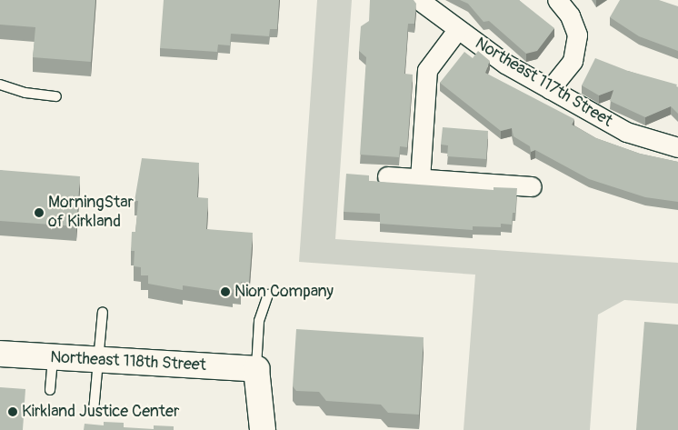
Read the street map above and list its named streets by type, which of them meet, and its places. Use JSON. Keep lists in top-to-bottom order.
{
  "streets": {
    "street": ["Northeast 117th Street", "Northeast 118th Street"]
  },
  "places": ["MorningStar of Kirkland", "Nion Company", "Kirkland Justice Center"]
}
